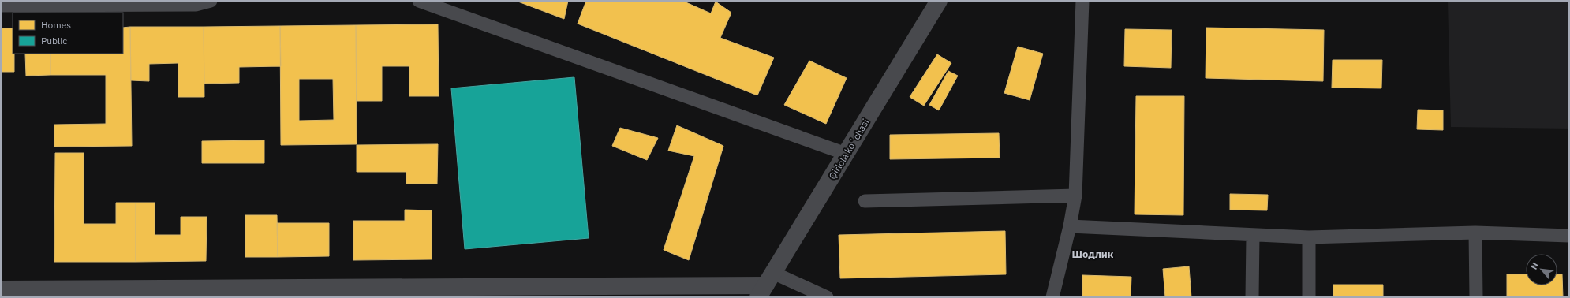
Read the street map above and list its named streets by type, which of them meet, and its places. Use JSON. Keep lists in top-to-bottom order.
{
  "streets": {
    "street": ["Qirlola koʻchasi"]
  },
  "districts": ["Шодлик"],
  "legend": ["Homes", "Public"],
  "north": "top left"
}
